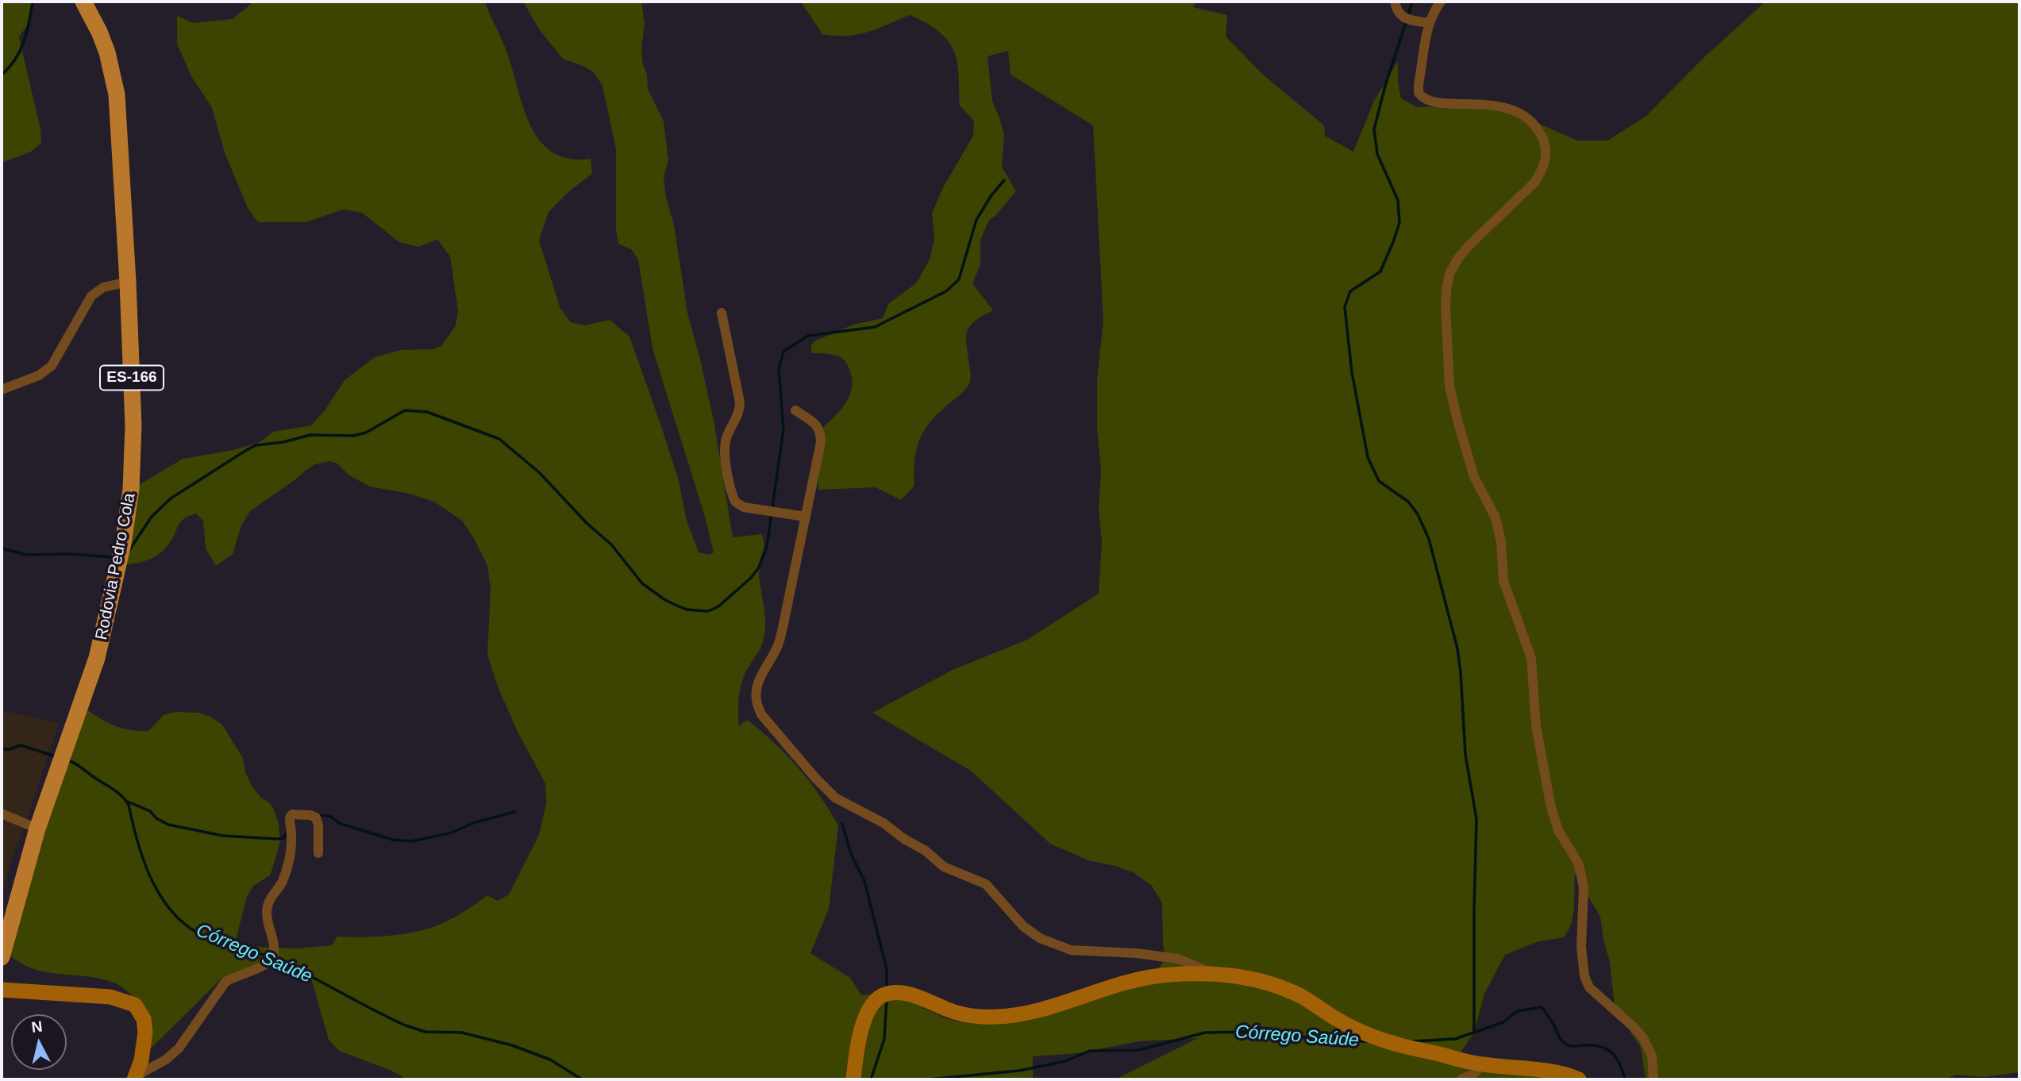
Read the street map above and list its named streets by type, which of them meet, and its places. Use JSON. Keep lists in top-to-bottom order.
{
  "streets": {
    "main road": ["ES-166", "Rodovia Pedro Cola"]
  },
  "water": ["Córrego Saúde"],
  "north": "top"
}
